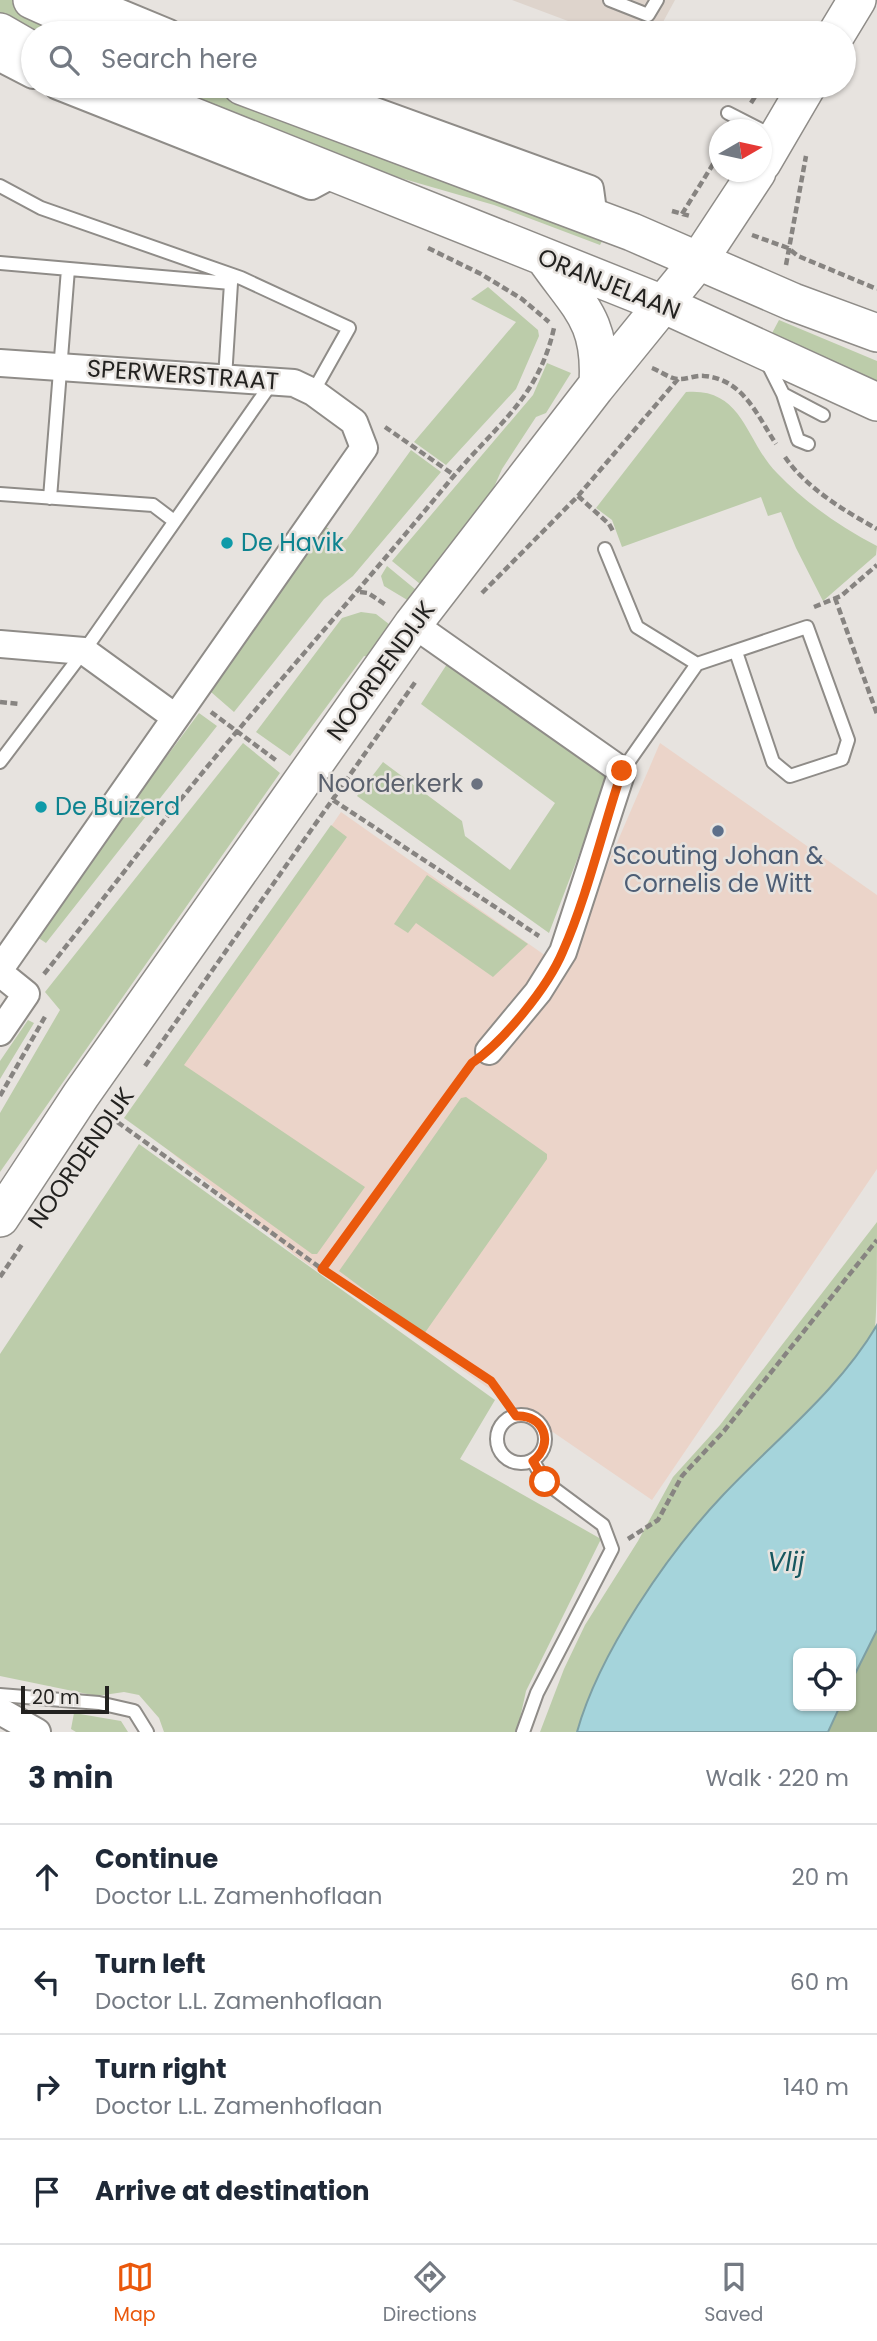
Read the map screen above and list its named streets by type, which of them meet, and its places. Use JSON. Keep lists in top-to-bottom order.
{
  "streets": {
    "main road": ["ORANJELAAN", "NOORDENDIJK"],
    "street": ["SPERWERSTRAAT"]
  },
  "crossings": [
    ["ORANJELAAN", "NOORDENDIJK"]
  ],
  "water": ["Vlij"],
  "places": [
    "De Havik",
    "Noorderkerk",
    "De Buizerd",
    "Scouting Johan & Cornelis de Witt"
  ],
  "scale_bar": "20 m",
  "north": "right",
  "page": {
    "search": "Search here",
    "scale": "20 m",
    "heading": ["3 min", "Walk · 220 m"],
    "list": [
      ["Continue", "Doctor L.L. Zamenhoflaan", "20 m"],
      ["Turn left", "Doctor L.L. Zamenhoflaan", "60 m"],
      ["Turn right", "Doctor L.L. Zamenhoflaan", "140 m"],
      "Arrive at destination"
    ],
    "nav": ["Map", "Directions", "Saved"]
  }
}
